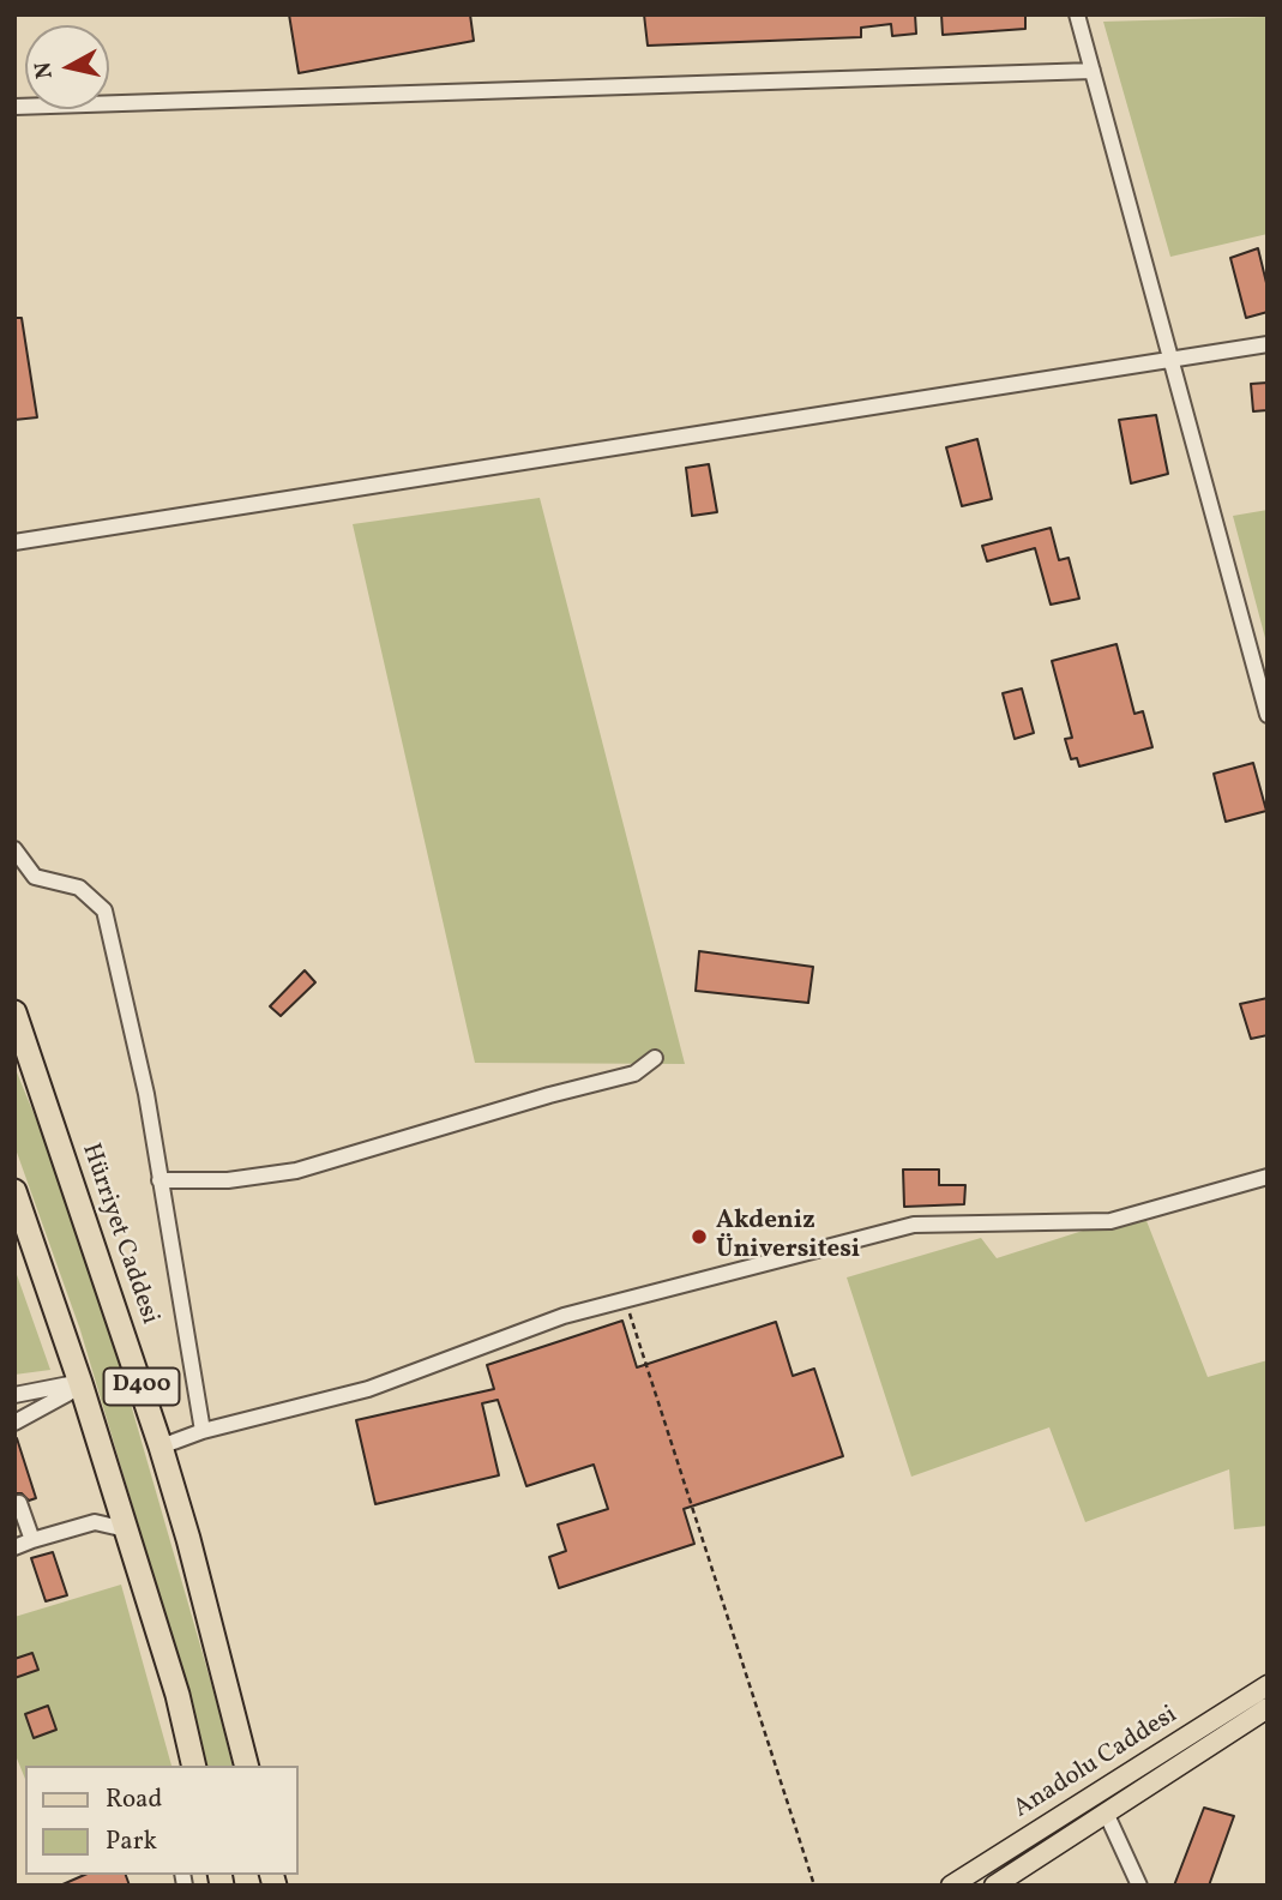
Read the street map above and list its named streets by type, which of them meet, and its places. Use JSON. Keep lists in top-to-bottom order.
{
  "streets": {
    "highway": ["Hürriyet Caddesi", "D400"],
    "main road": ["Anadolu Caddesi"]
  },
  "places": ["Akdeniz Üniversitesi"],
  "legend": ["Road", "Park"],
  "north": "left"
}
